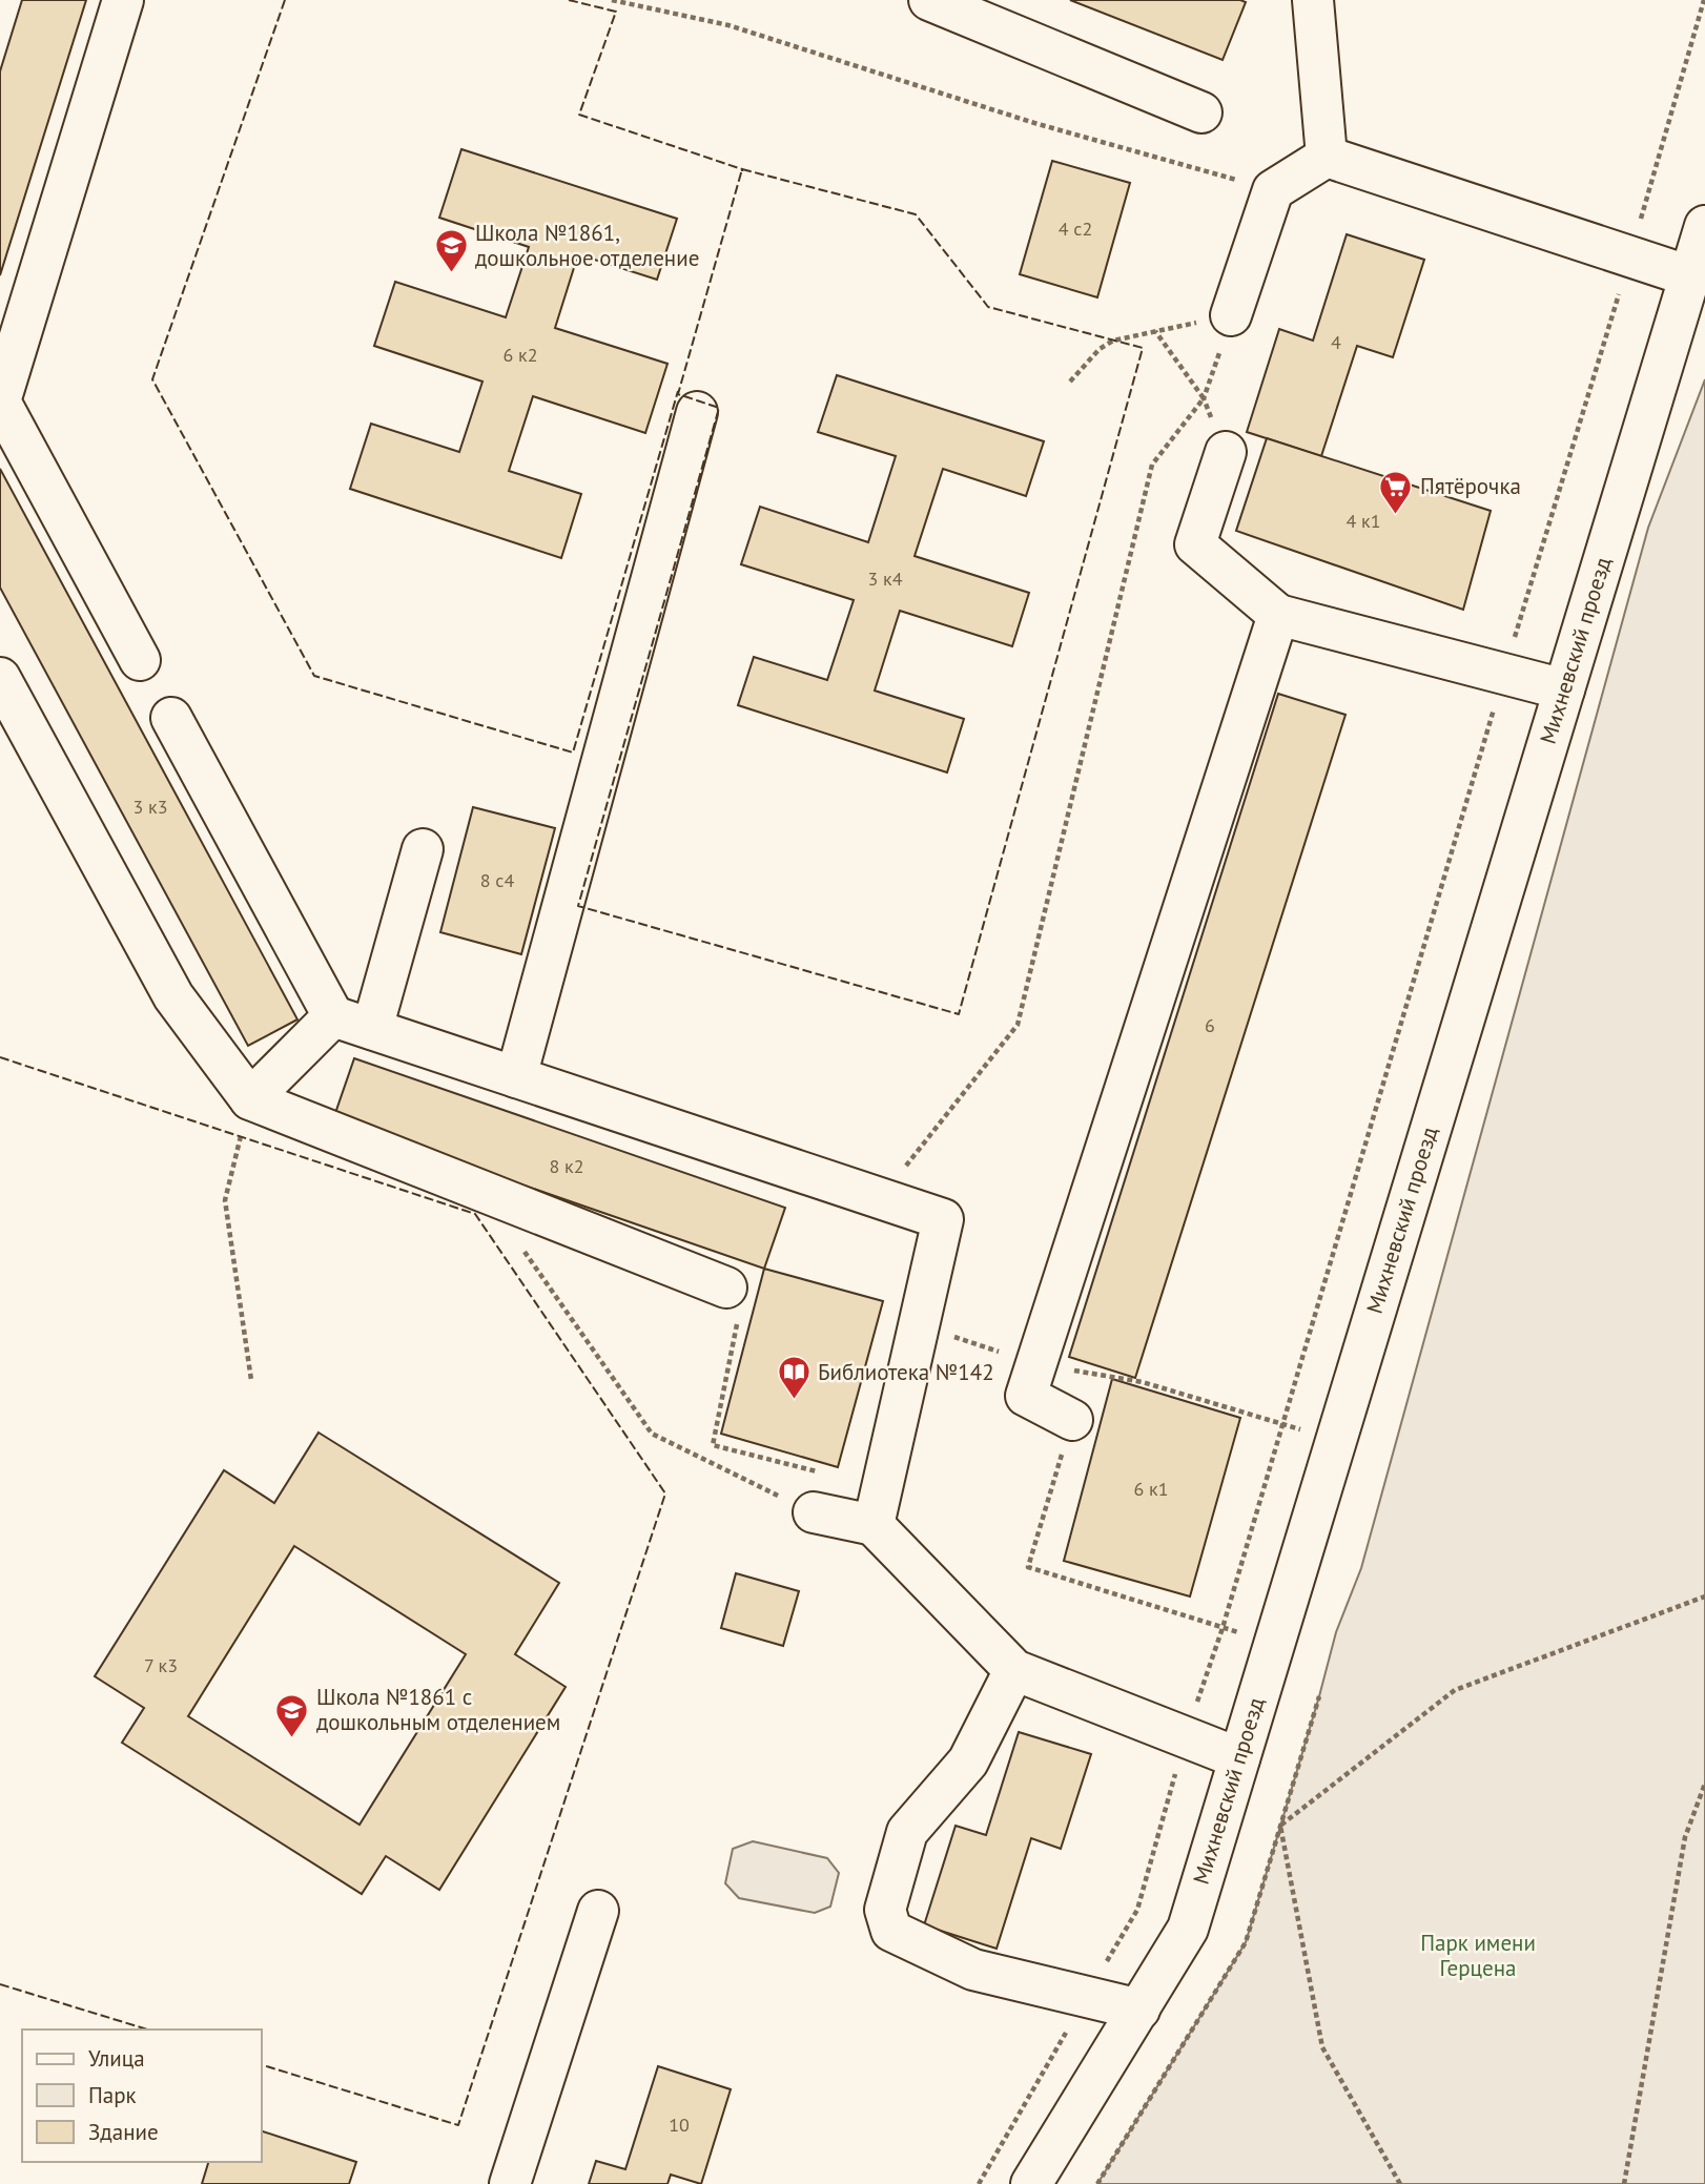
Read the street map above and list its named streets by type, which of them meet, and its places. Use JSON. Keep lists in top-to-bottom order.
{
  "streets": {
    "street": ["Михневский проезд"]
  },
  "parks": ["Парк имени Герцена"],
  "places": {
    "school or university": ["Школа №1861, дошкольное отделение", "Школа №1861 с дошкольным отделением"],
    "supermarket": ["Пятёрочка"],
    "library": ["Библиотека №142"]
  },
  "house_numbers": [
    "4 с2",
    "4",
    "6 к2",
    "4 к1",
    "3 к4",
    "3 к3",
    "8 с4",
    "6",
    "8 к2",
    "6 к1",
    "7 к3",
    "10"
  ],
  "legend": ["Улица", "Парк", "Здание"]
}
